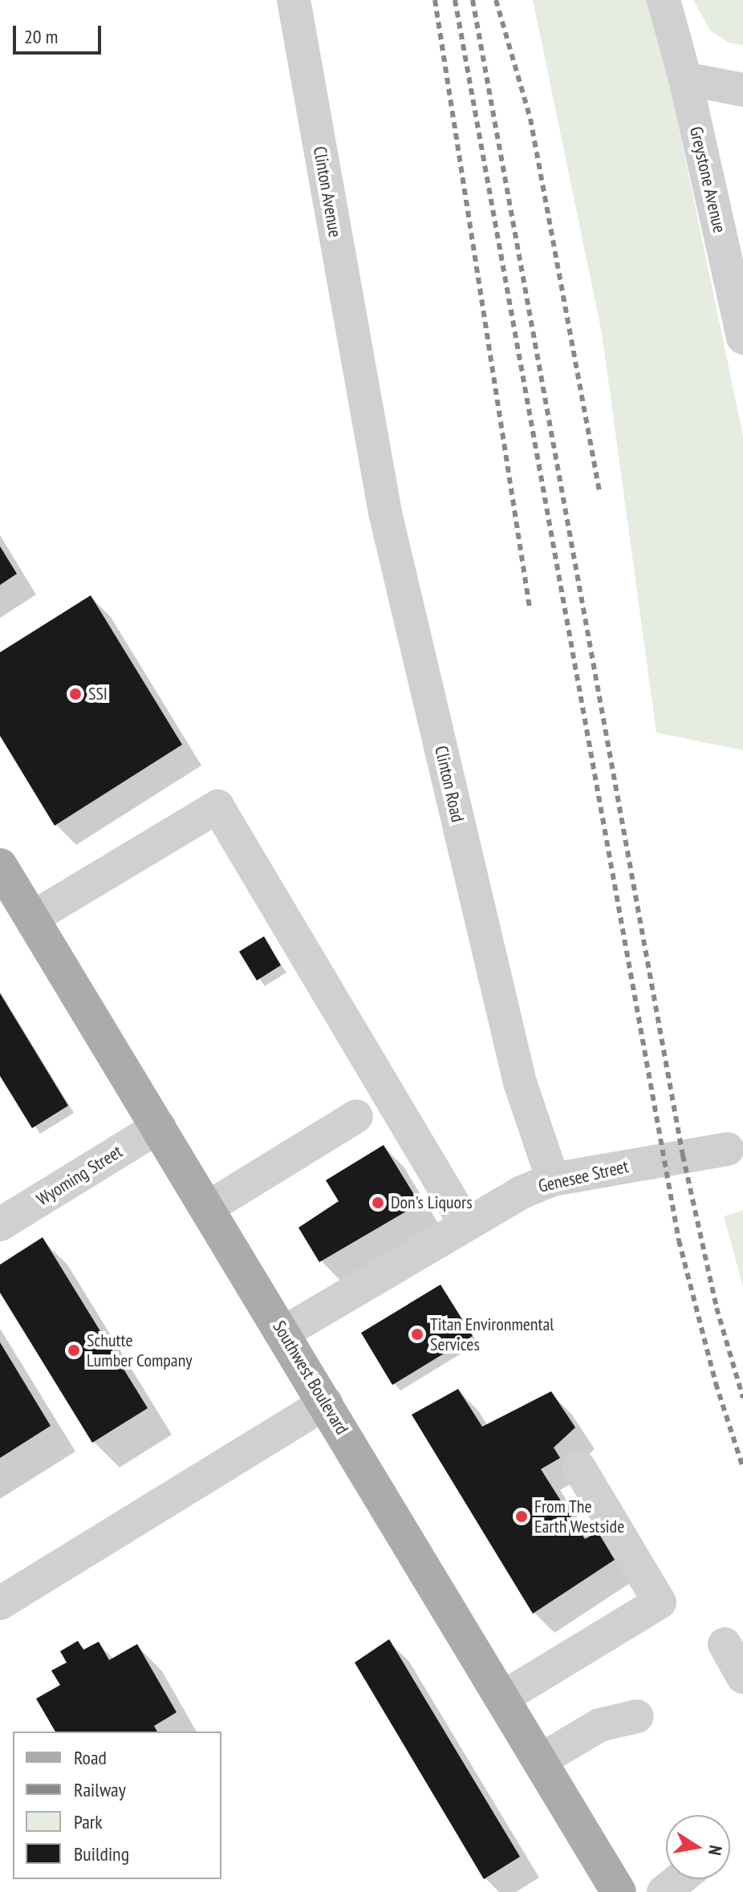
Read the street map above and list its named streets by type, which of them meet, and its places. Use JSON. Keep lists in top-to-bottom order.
{
  "streets": {
    "main road": ["Southwest Boulevard"],
    "street": [
      "Greystone Avenue",
      "Clinton Avenue",
      "Clinton Road",
      "Wyoming Street",
      "Genesee Street"
    ]
  },
  "crossings": [
    ["Clinton Avenue", "Clinton Road"],
    ["Clinton Road", "Genesee Street"],
    ["Wyoming Street", "Southwest Boulevard"],
    ["Genesee Street", "Southwest Boulevard"]
  ],
  "places": [
    "SSI",
    "Don's Liquors",
    "Titan Environmental Services",
    "Schutte Lumber Company",
    "From The Earth Westside"
  ],
  "legend": [
    "Road",
    "Railway",
    "Park",
    "Building"
  ],
  "scale_bar": "20 m",
  "north": "right"
}
